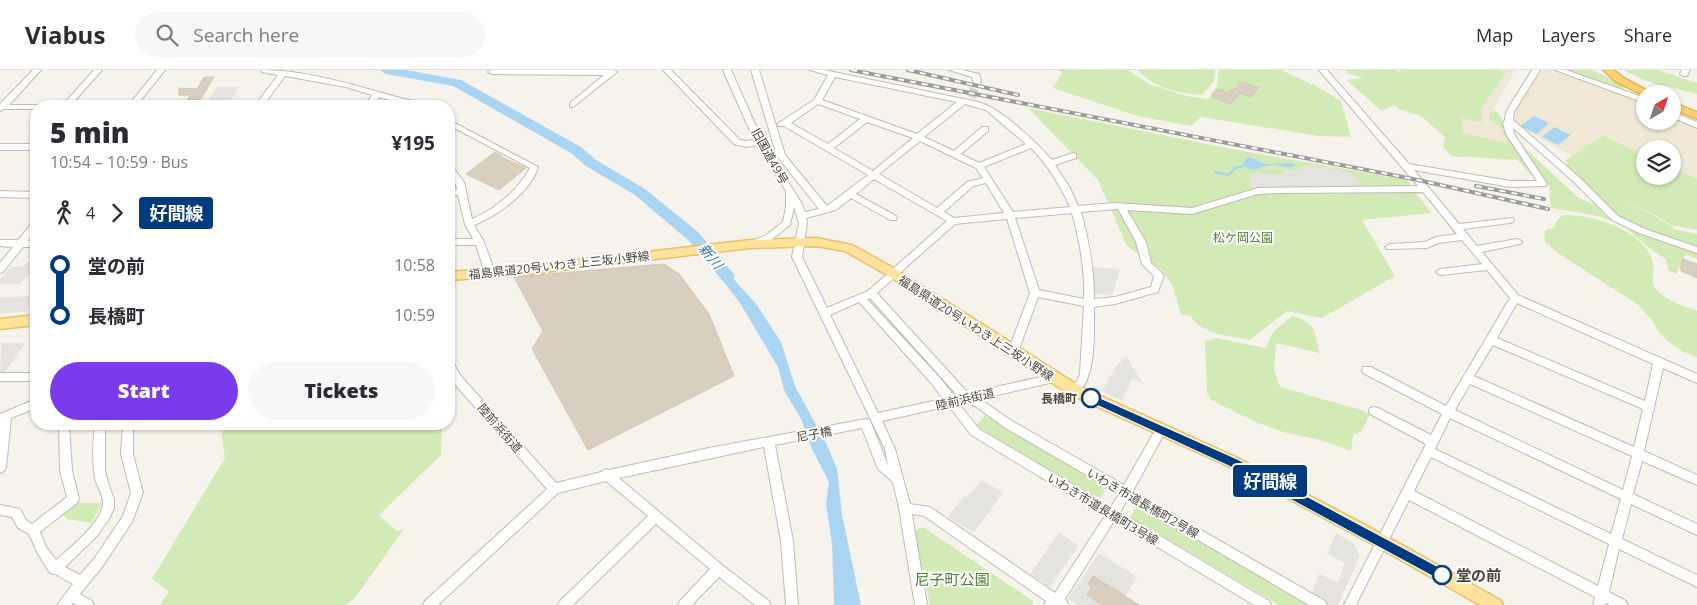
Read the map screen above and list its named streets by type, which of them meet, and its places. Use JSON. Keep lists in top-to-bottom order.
{
  "streets": {
    "main road": ["福島県道20号いわき上三坂小野線"],
    "street": [
      "旧国道49号",
      "陸前浜街道",
      "尼子橋",
      "いわき市道長橋町2号線",
      "いわき市道長橋町3号線"
    ]
  },
  "crossings": [
    ["旧国道49号", "福島県道20号いわき上三坂小野線"],
    ["旧国道49号", "陸前浜街道"],
    ["旧国道49号", "尼子橋"],
    ["福島県道20号いわき上三坂小野線", "陸前浜街道"],
    ["陸前浜街道", "尼子橋"],
    ["陸前浜街道", "いわき市道長橋町2号線"],
    ["陸前浜街道", "いわき市道長橋町3号線"]
  ],
  "water": ["新川"],
  "parks": ["松ケ岡公園", "尼子町公園"],
  "places": ["長橋町", "堂の前"],
  "lines": ["bus line 好間線"],
  "north": "top right",
  "page": {
    "header": "Viabus",
    "search": "Search here",
    "nav": ["Map", "Layers", "Share"],
    "on_map": "好間線",
    "heading": ["5 min", "10:54 – 10:59 · Bus", "¥195"],
    "legs": ["4", "好間線"],
    "list": [
      {
        "name": "堂の前",
        "value": "10:58"
      },
      {
        "name": "長橋町",
        "value": "10:59"
      }
    ],
    "buttons": ["Start", "Tickets"]
  }
}
